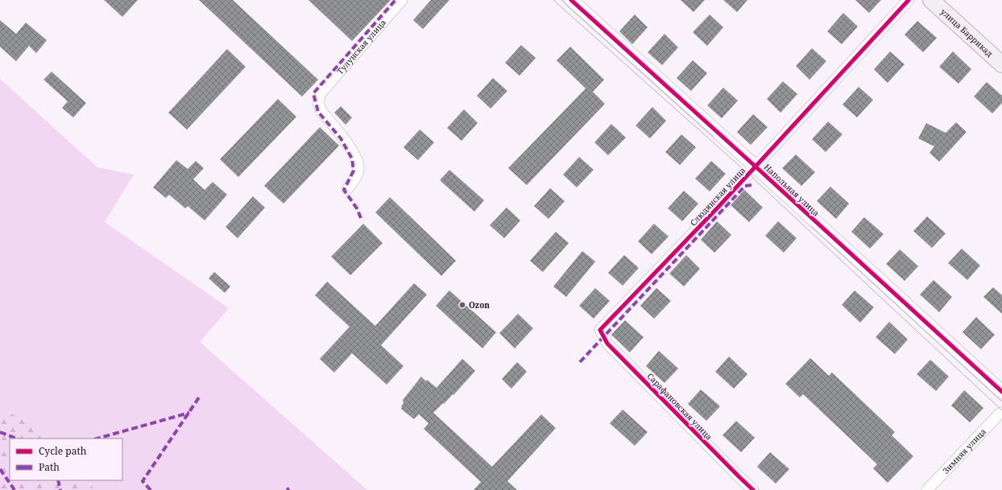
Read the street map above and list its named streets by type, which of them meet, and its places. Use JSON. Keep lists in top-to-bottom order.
{
  "streets": {
    "main road": ["улица Баррикад"],
    "street": [
      "Тулунская улица",
      "Напольная улица",
      "Слюдянская улица",
      "Сарафановская улица",
      "Зимняя улица"
    ]
  },
  "crossings": [
    ["Напольная улица", "Слюдянская улица"],
    ["Слюдянская улица", "Сарафановская улица"]
  ],
  "places": ["Ozon"],
  "legend": ["Cycle path", "Path"]
}
